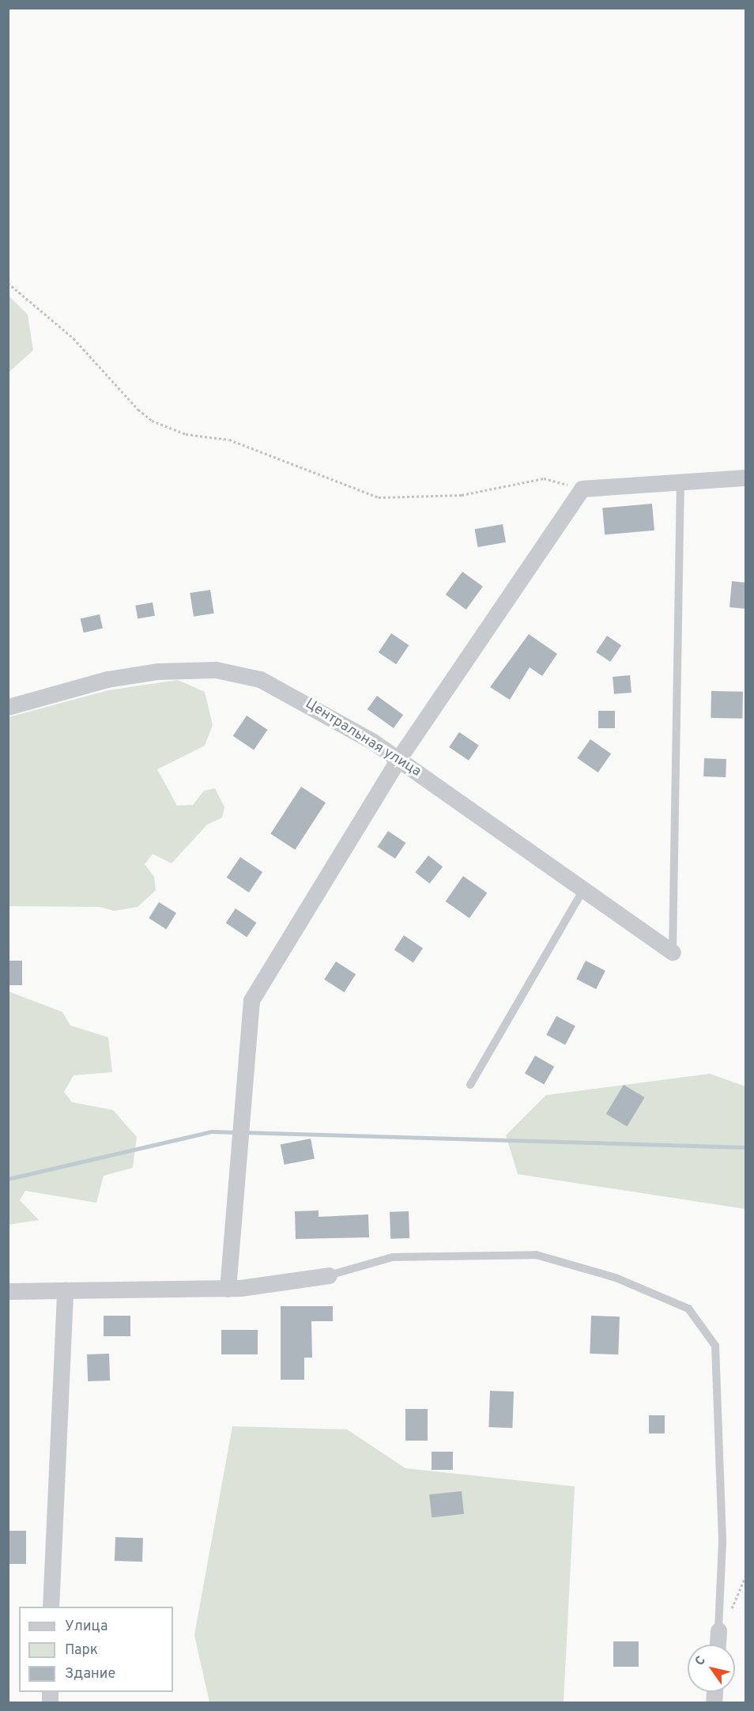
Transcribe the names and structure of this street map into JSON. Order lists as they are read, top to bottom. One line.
{"streets":{"street":["Центральная улица"]},"legend":["Улица","Парк","Здание"],"north":"top left"}
